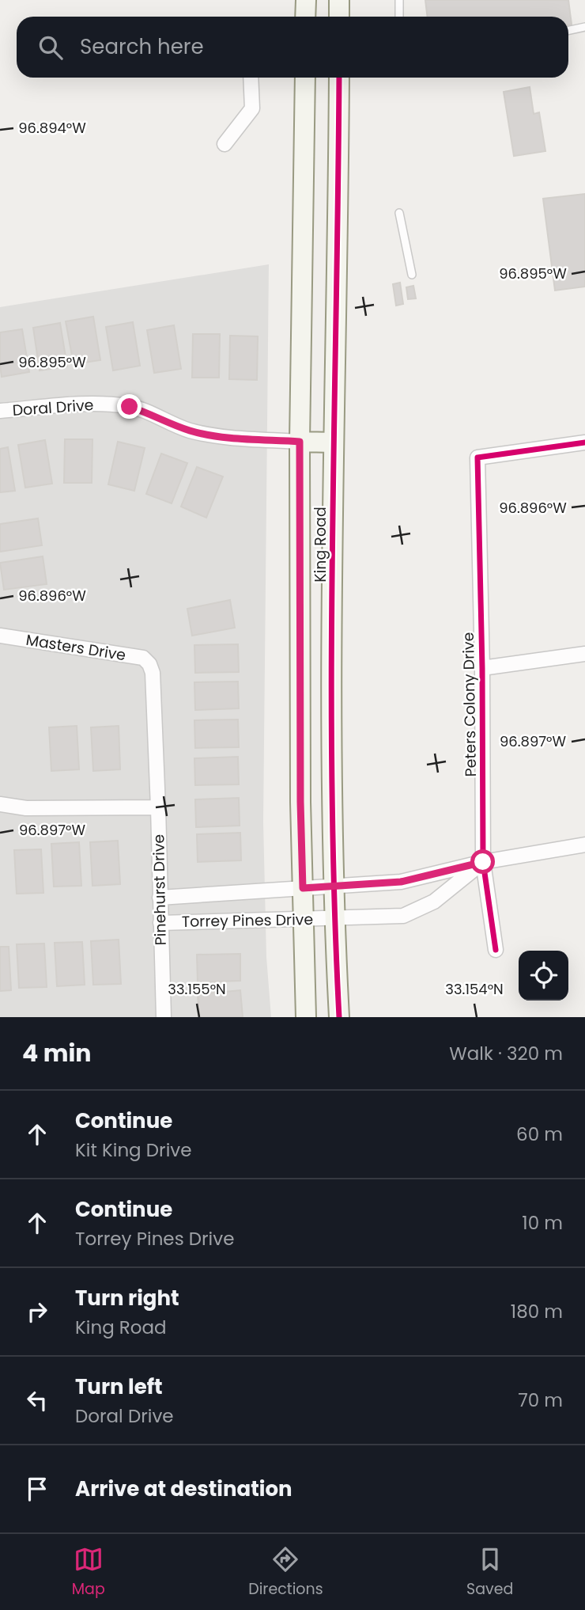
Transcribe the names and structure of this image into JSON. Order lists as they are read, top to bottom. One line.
{"streets":{"street":["Doral Drive","King Road","Masters Drive","Peters Colony Drive","Pinehurst Drive","Torrey Pines Drive"]},"crossings":[["Doral Drive","King Road"],["King Road","Torrey Pines Drive"],["Masters Drive","Pinehurst Drive"],["Peters Colony Drive","Torrey Pines Drive"],["Pinehurst Drive","Torrey Pines Drive"]],"page":{"search":"Search here","heading":["4 min","Walk · 320 m"],"list":[["Continue","Kit King Drive","60 m"],["Continue","Torrey Pines Drive","10 m"],["Turn right","King Road","180 m"],["Turn left","Doral Drive","70 m"],"Arrive at destination"],"nav":["Map","Directions","Saved"]},"coordinates":["96.894°W","96.895°W","96.896°W","96.897°W","33.155°N","33.154°N"]}
